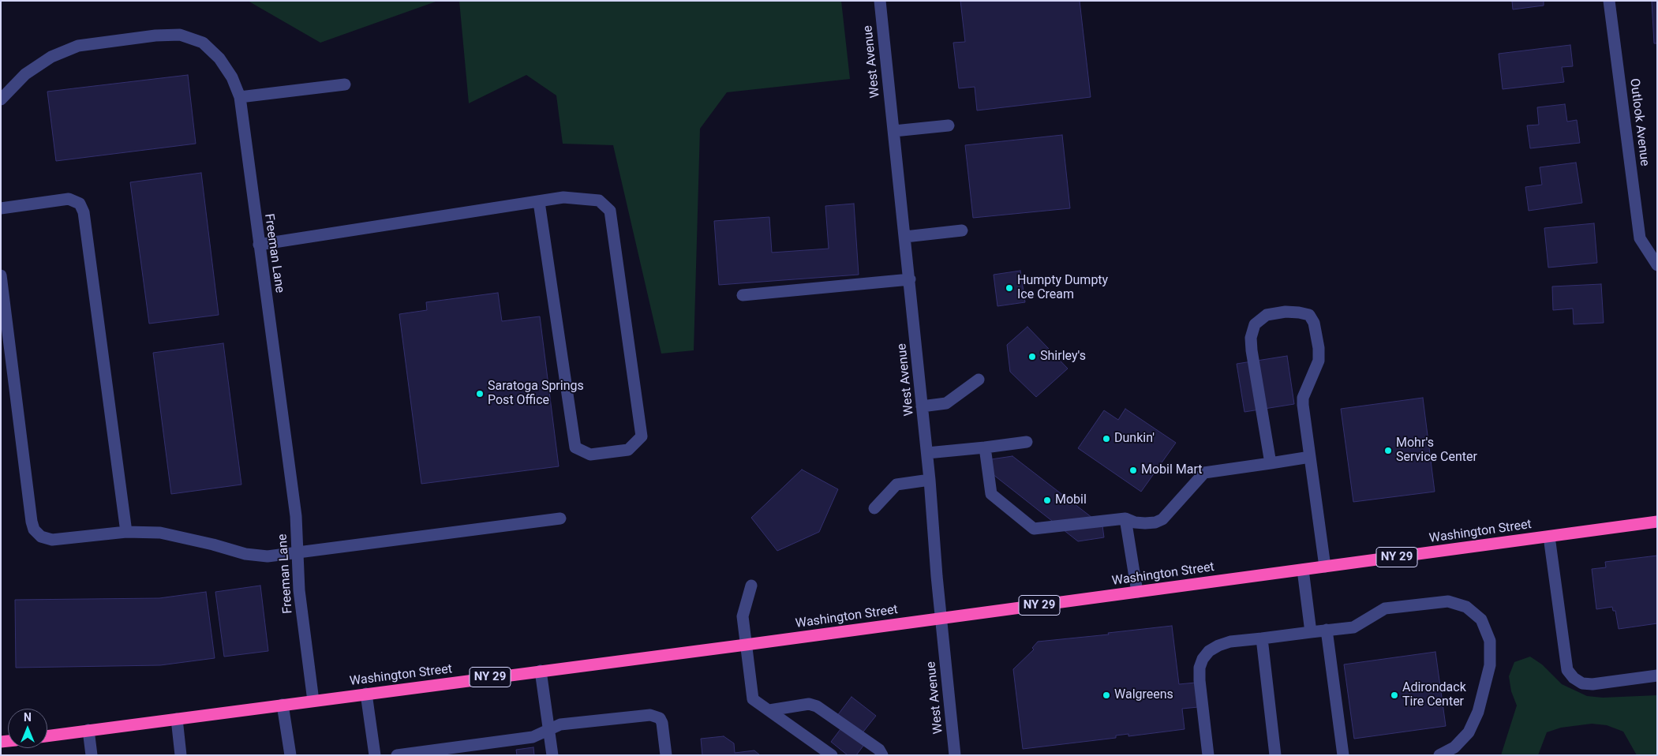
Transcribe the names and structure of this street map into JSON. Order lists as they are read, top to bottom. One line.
{"streets":{"highway":["Washington Street","NY 29"],"street":["West Avenue","Outlook Avenue","Freeman Lane"]},"crossings":[["West Avenue","Washington Street"],["Freeman Lane","Washington Street"]],"places":["Humpty Dumpty Ice Cream","Shirley's","Saratoga Springs Post Office","Dunkin'","Mohr's Service Center","Mobil Mart","Mobil","Walgreens","Adirondack Tire Center"],"north":"top"}
